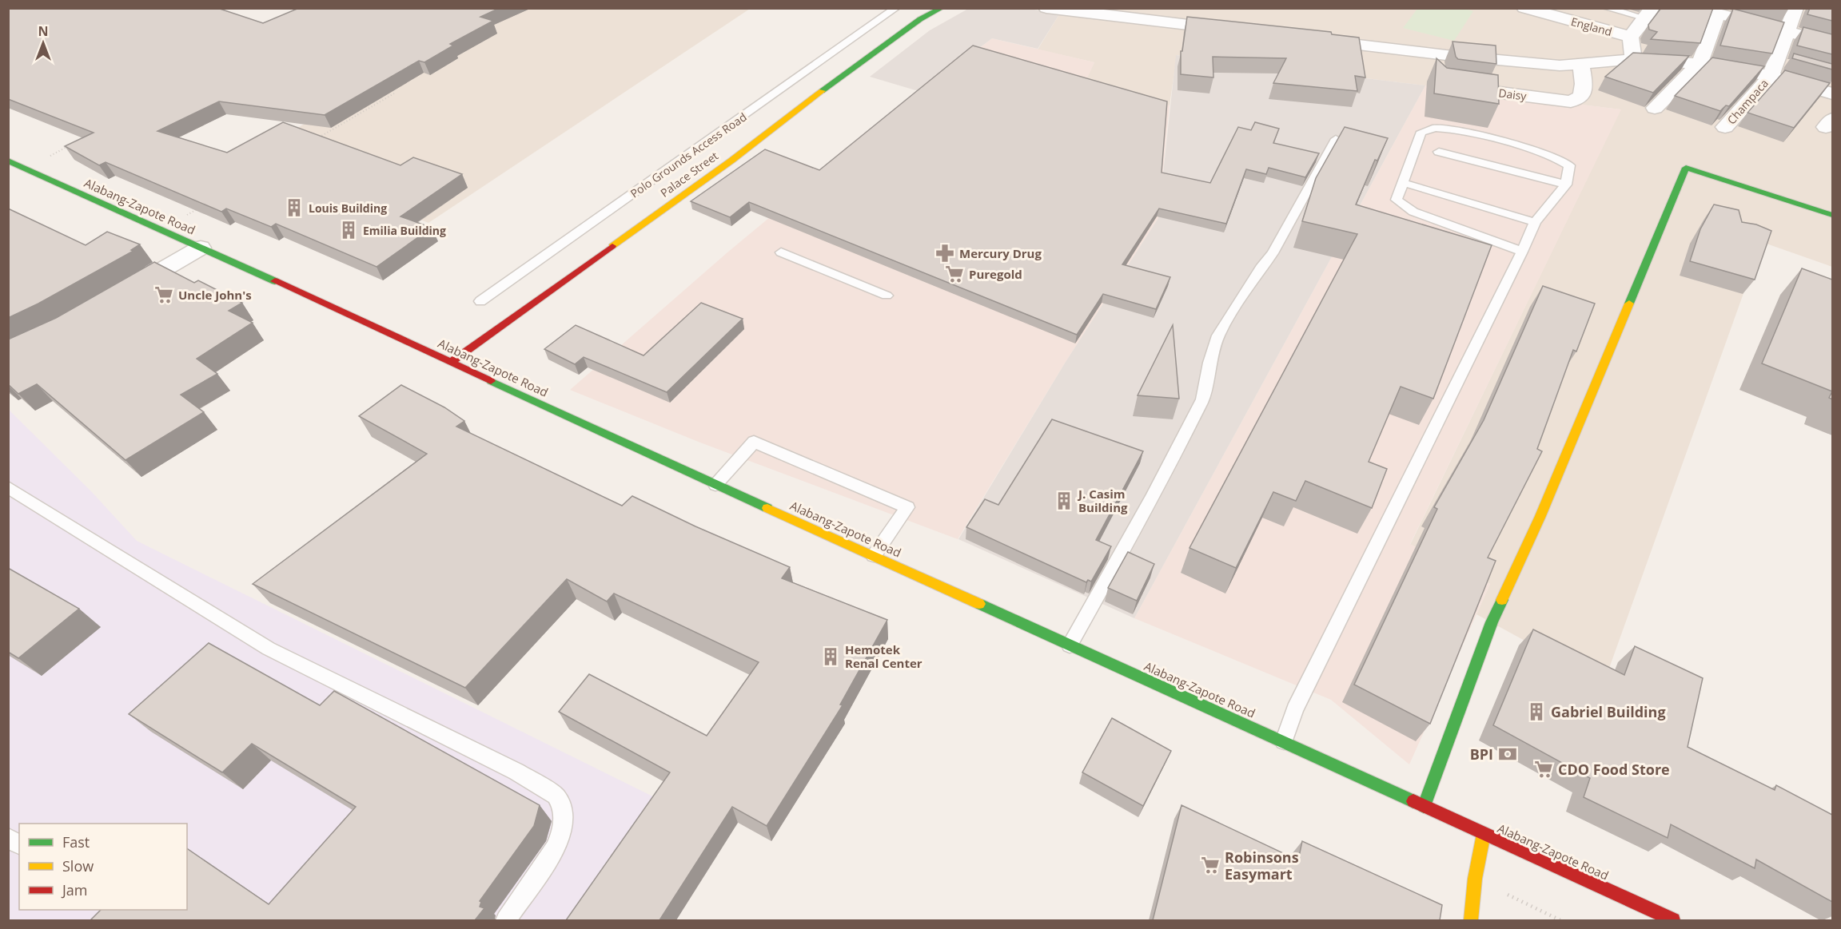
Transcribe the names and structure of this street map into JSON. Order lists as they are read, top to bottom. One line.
{"streets":{"main road":["Palace Street","Alabang-Zapote Road"],"street":["England","Daisy","Champaca"],"lane":["Polo Grounds Access Road"]},"crossings":[["Palace Street","Alabang-Zapote Road"]],"places":{"building":["Louis Building","Emilia Building","J. Casim Building","Hemotek Renal Center","Gabriel Building"],"pharmacy":["Mercury Drug"],"supermarket":["Puregold","Uncle John's","CDO Food Store","Robinsons Easymart"],"bank":["BPI"]},"legend":["Fast","Slow","Jam"],"north":"top"}
